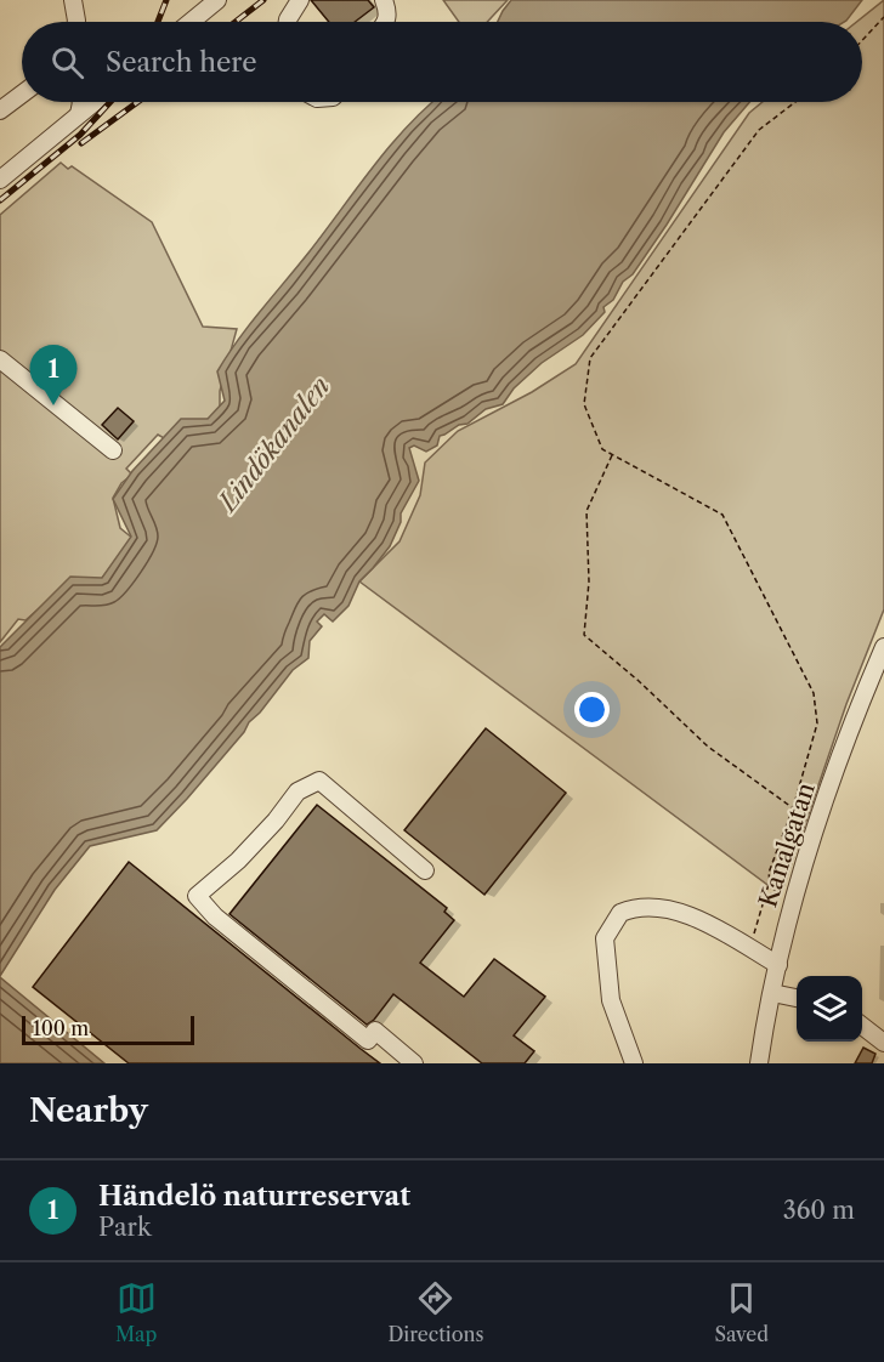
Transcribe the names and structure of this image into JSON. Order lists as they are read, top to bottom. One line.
{"streets":{"street":["Kanalgatan"]},"water":["Lindökanalen"],"scale_bar":"100 m","page":{"search":"Search here","pins":"1","scale":"100 m","heading":"Nearby","list":[{"mark":"1","name":"Händelö naturreservat","note":"Park","value":"360 m"}],"nav":["Map","Directions","Saved"]}}
